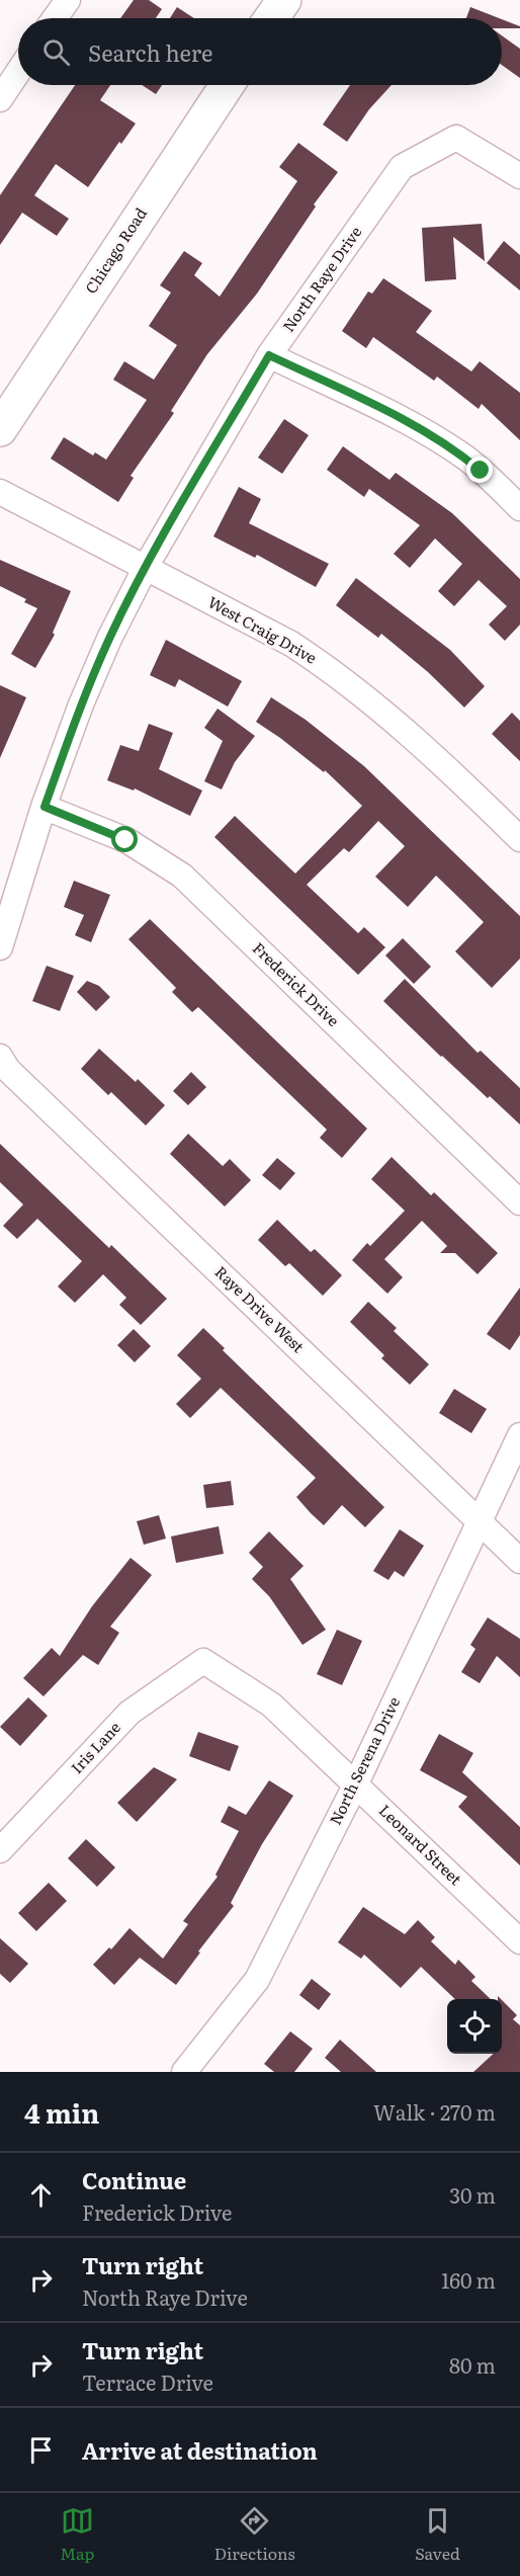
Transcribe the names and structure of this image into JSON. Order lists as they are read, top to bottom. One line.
{"streets":{"street":["Chicago Road","North Raye Drive","West Craig Drive","Frederick Drive","Raye Drive West","Iris Lane","North Serena Drive","Leonard Street"]},"crossings":[["North Raye Drive","West Craig Drive"],["North Raye Drive","Frederick Drive"],["Raye Drive West","North Serena Drive"],["Iris Lane","Leonard Street"],["North Serena Drive","Leonard Street"]],"page":{"search":"Search here","heading":["4 min","Walk · 270 m"],"list":[["Continue","Frederick Drive","30 m"],["Turn right","North Raye Drive","160 m"],["Turn right","Terrace Drive","80 m"],"Arrive at destination"],"nav":["Map","Directions","Saved"]}}
